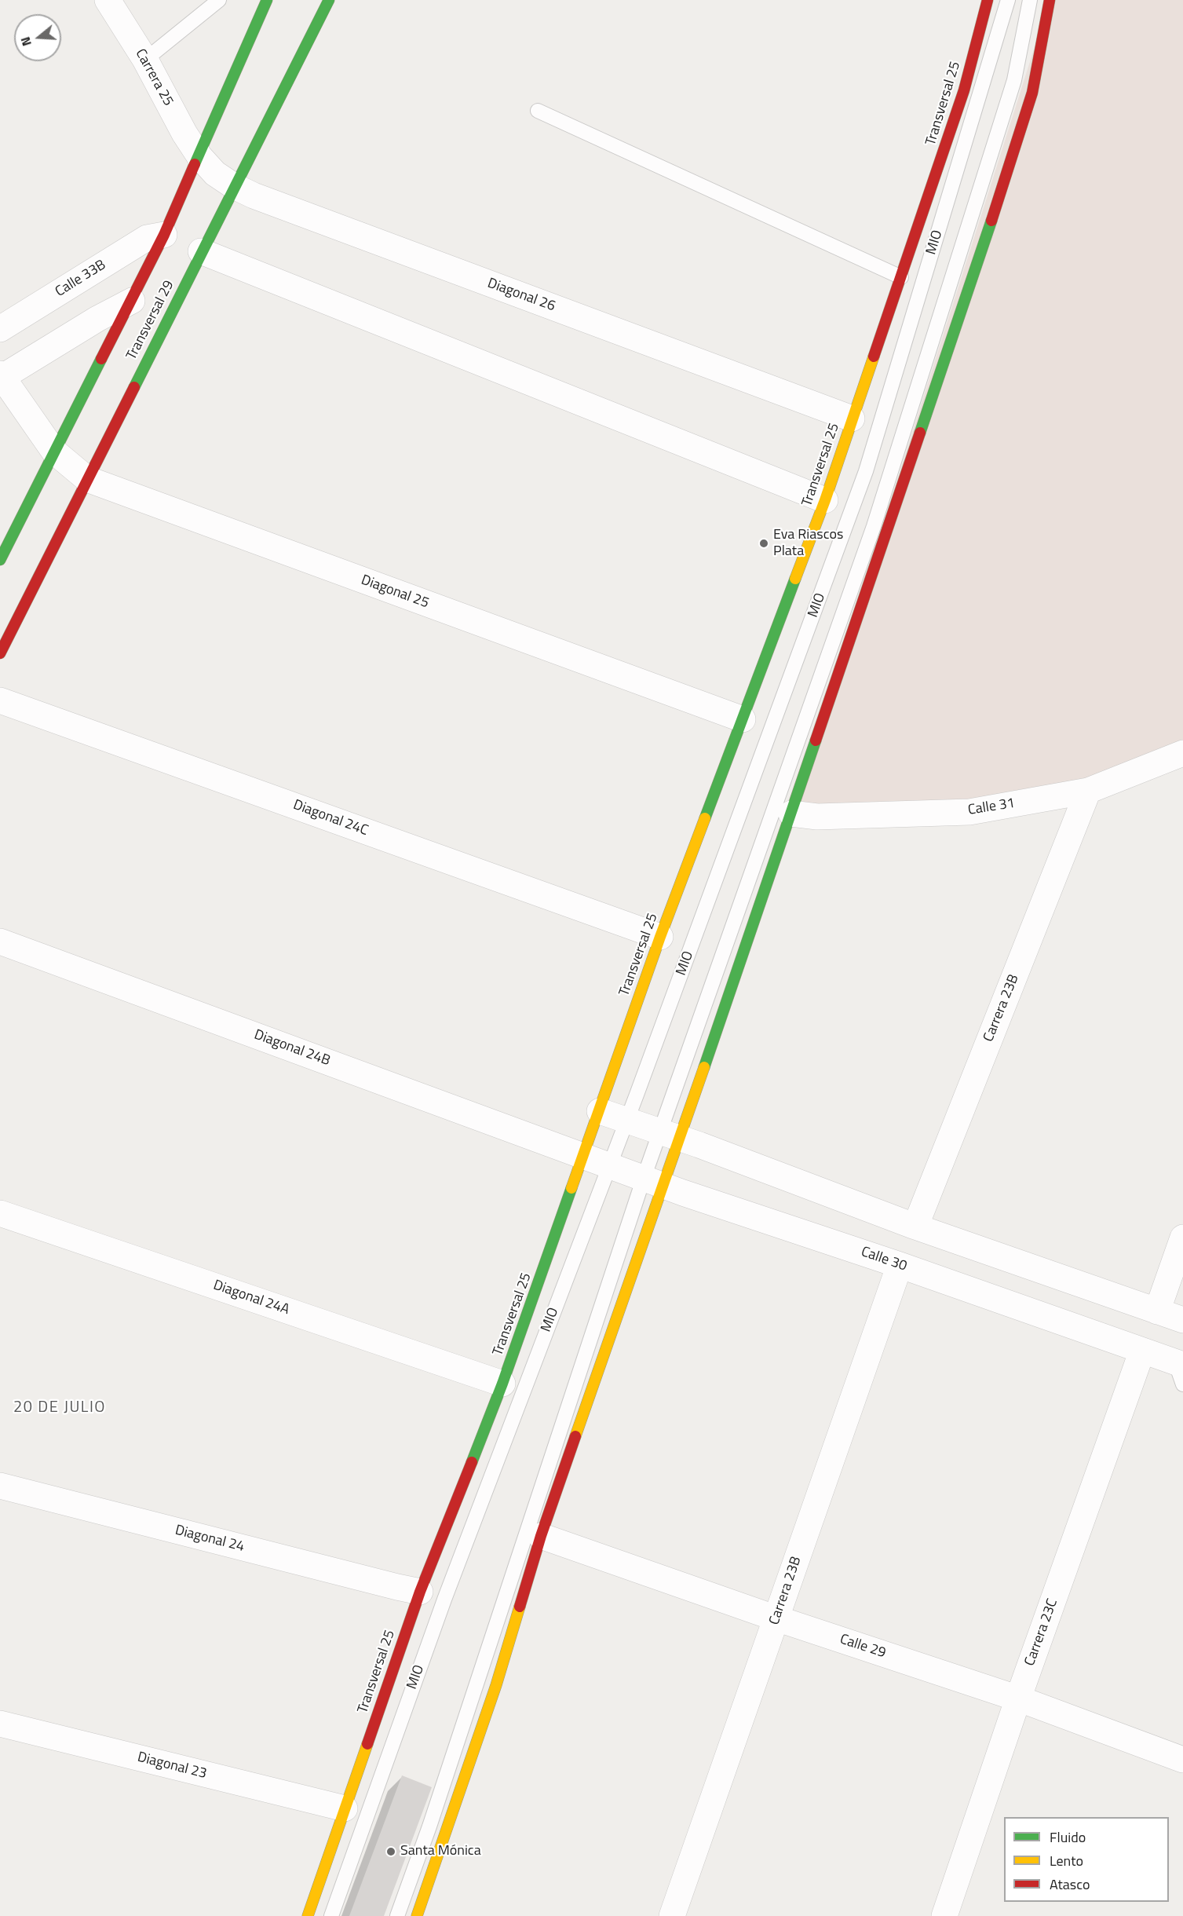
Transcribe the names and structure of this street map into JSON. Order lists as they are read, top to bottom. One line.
{"streets":{"main road":["Transversal 25","Transversal 29"],"street":["Carrera 25","Calle 33B","Diagonal 26","Diagonal 25","Calle 31","Diagonal 24C","Carrera 23B","Diagonal 24B","Calle 30","Diagonal 24A","Diagonal 24","Carrera 23C","Calle 29","Diagonal 23"],"lane":["MIO"]},"crossings":[["Carrera 25","Diagonal 26"],["Carrera 25","Transversal 29"],["Transversal 25","Diagonal 26"],["Transversal 25","Diagonal 25"],["Transversal 25","Diagonal 24C"],["Transversal 25","Diagonal 24B"],["Transversal 25","Calle 30"],["Transversal 25","Diagonal 24A"],["Transversal 25","Diagonal 24"],["Transversal 25","Diagonal 23"],["MIO","Calle 30"],["Calle 33B","Transversal 29"],["Diagonal 26","Transversal 29"],["Transversal 29","Diagonal 25"],["Calle 31","Carrera 23B"],["Carrera 23B","Calle 30"],["Carrera 23B","Calle 29"],["Diagonal 24B","Calle 30"],["Calle 30","Carrera 23C"],["Carrera 23C","Calle 29"]],"districts":["20 DE JULIO"],"places":["Eva Riascos Plata","Santa Mónica"],"legend":["Fluido","Lento","Atasco"],"north":"left"}
